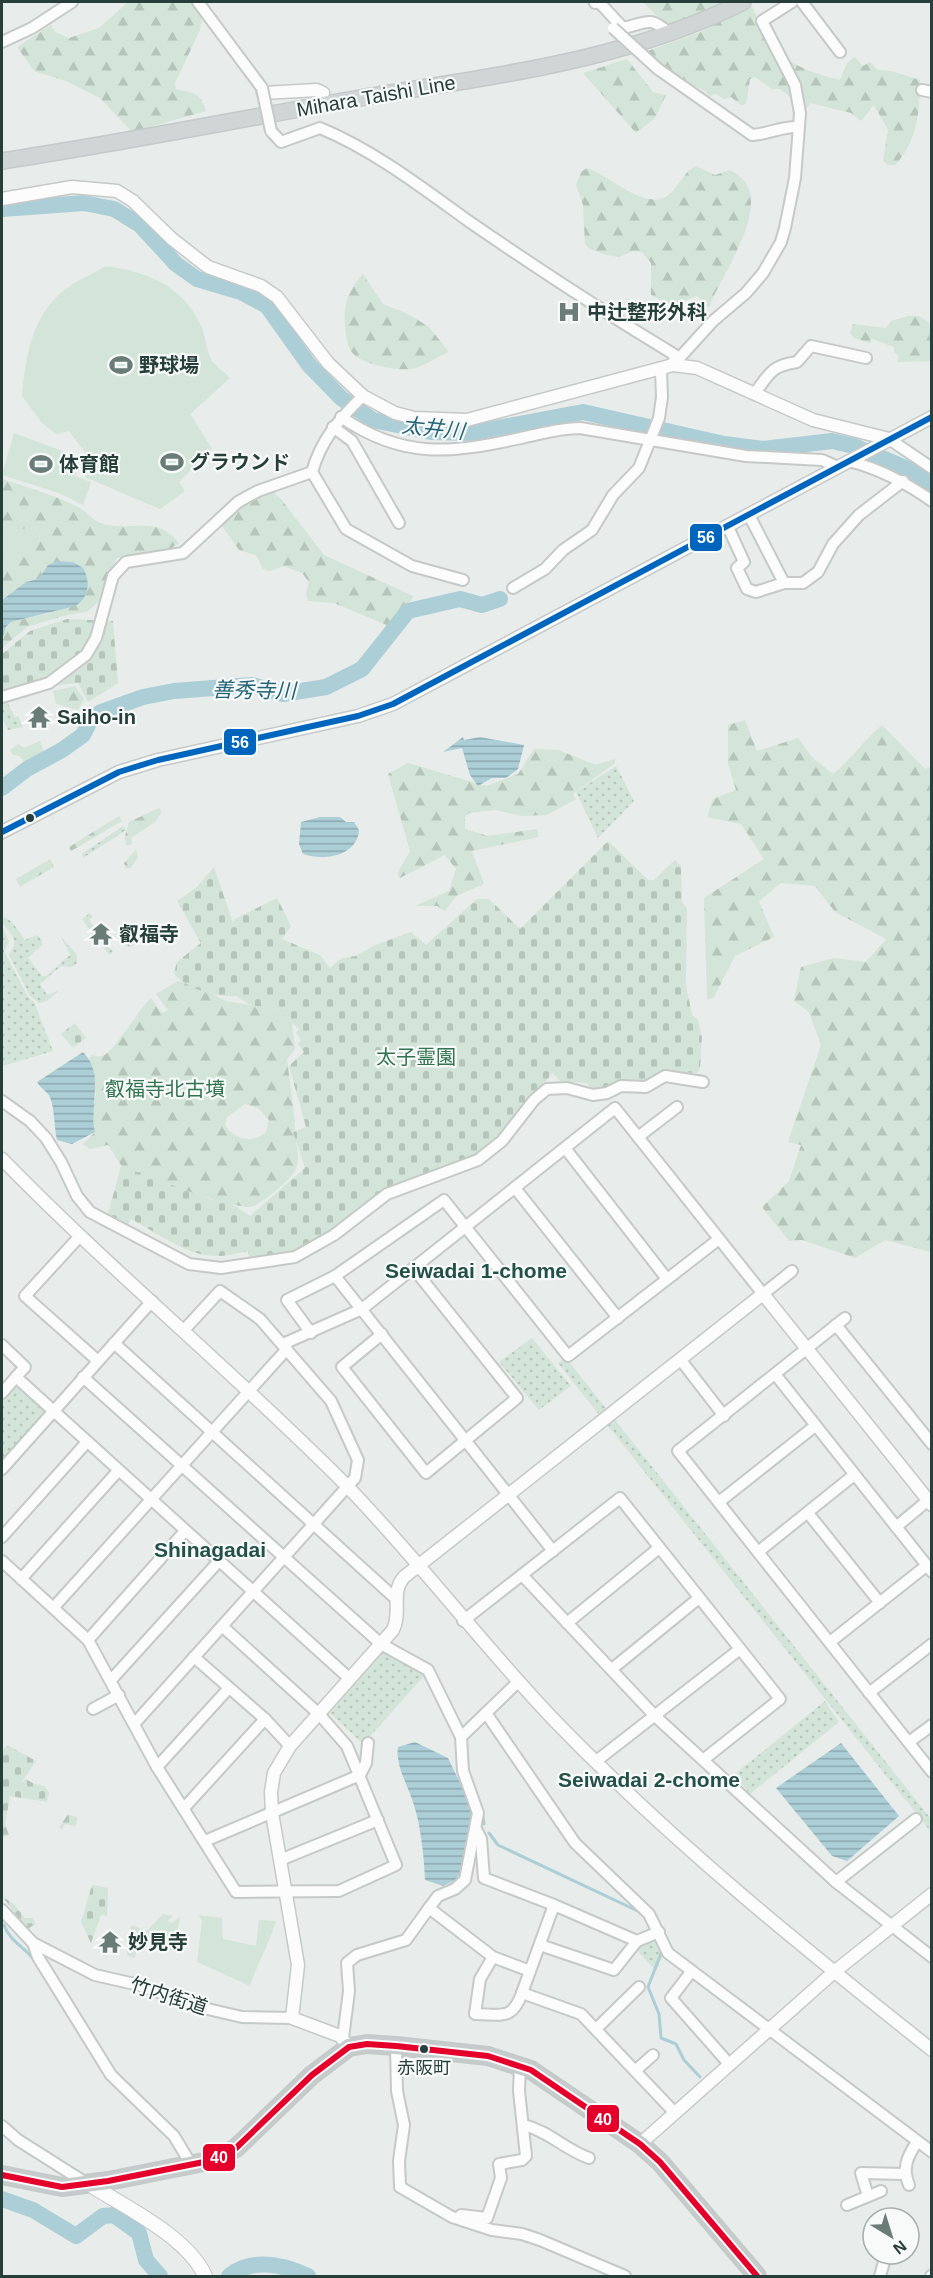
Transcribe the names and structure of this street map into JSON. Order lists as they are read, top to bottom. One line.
{"streets":{"main road":["Mihara Taishi Line"],"street":["竹内街道"]},"districts":["Seiwadai 1-chome","Shinagadai","Seiwadai 2-chome"],"water":["太井川","善秀寺川"],"parks":["太子霊園","叡福寺北古墳"],"places":{"hospital":["中辻整形外科"],"sports":["野球場","グラウンド","体育館"],"temple":["Saiho-in","叡福寺","妙見寺"],"other":["赤阪町"]},"lines":["transit line 56","transit line 40"],"north":"bottom right"}
